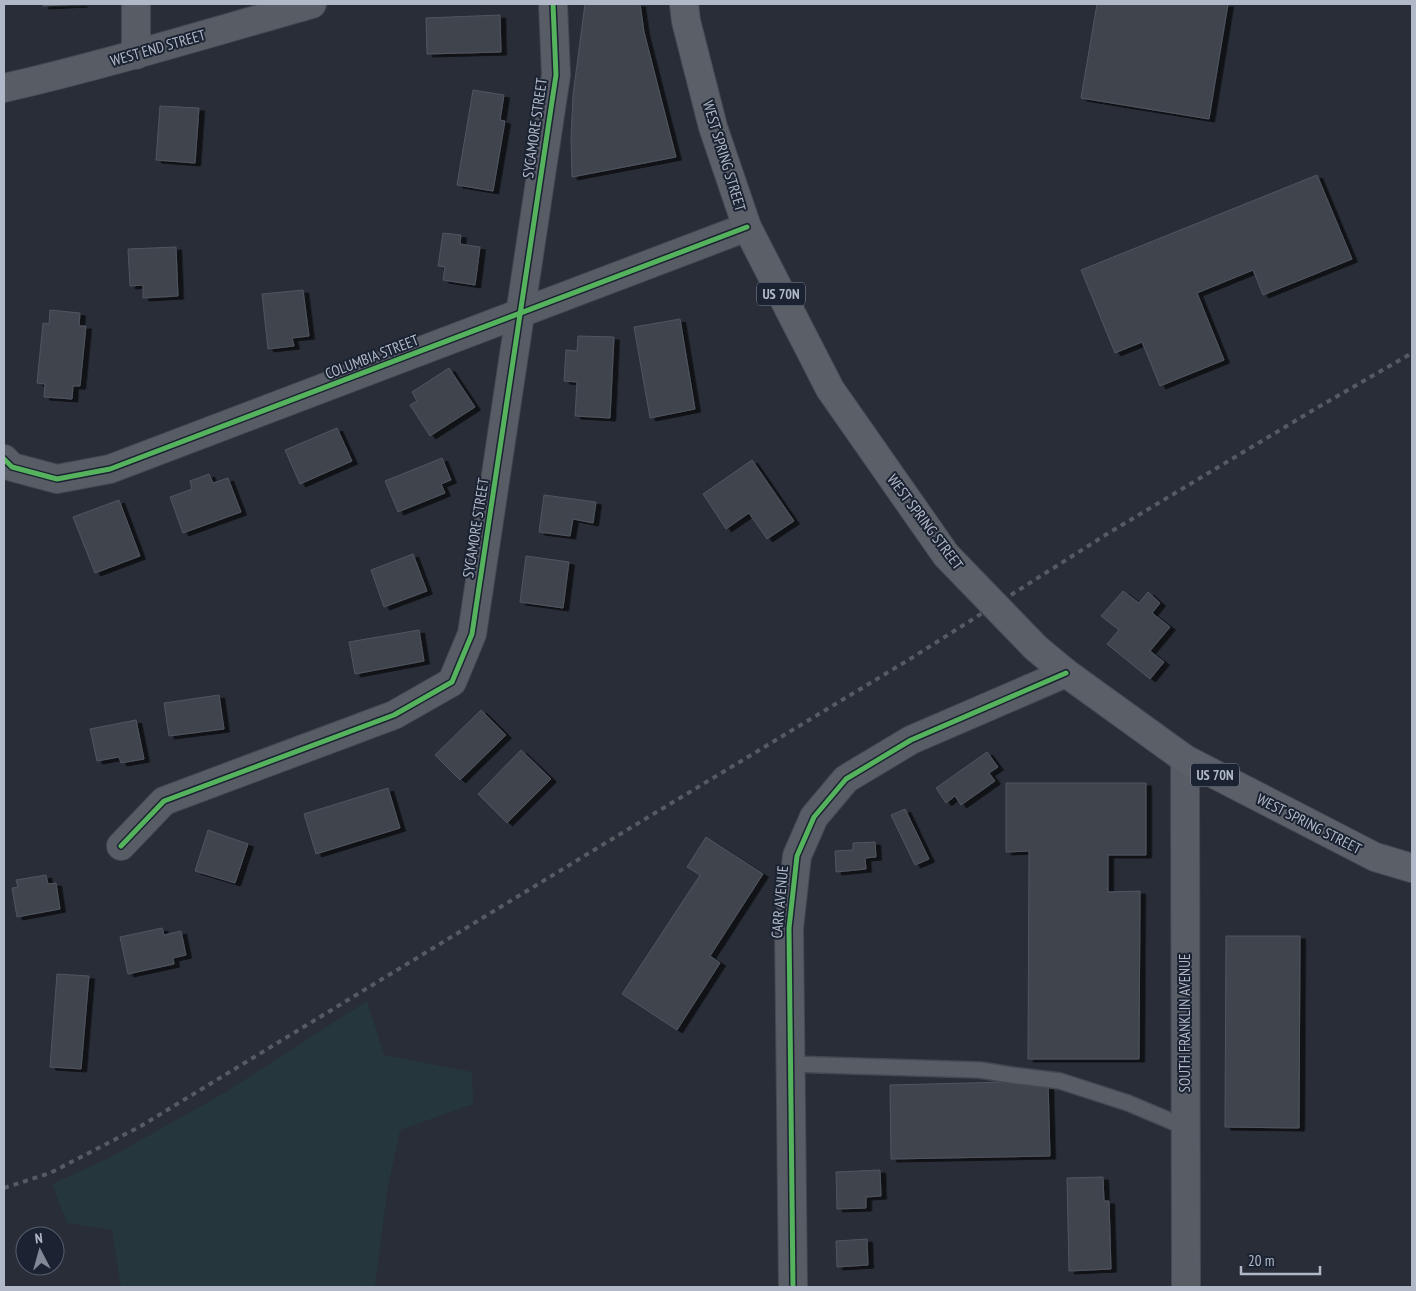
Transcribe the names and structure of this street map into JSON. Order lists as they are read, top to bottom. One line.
{"streets":{"main road":["WEST SPRING STREET","US 70N"],"street":["WEST END STREET","SYCAMORE STREET","COLUMBIA STREET","CARR AVENUE","SOUTH FRANKLIN AVENUE"]},"crossings":[["SYCAMORE STREET","COLUMBIA STREET"],["WEST SPRING STREET","COLUMBIA STREET"],["WEST SPRING STREET","CARR AVENUE"],["WEST SPRING STREET","SOUTH FRANKLIN AVENUE"]],"scale_bar":"20 m","north":"top"}
